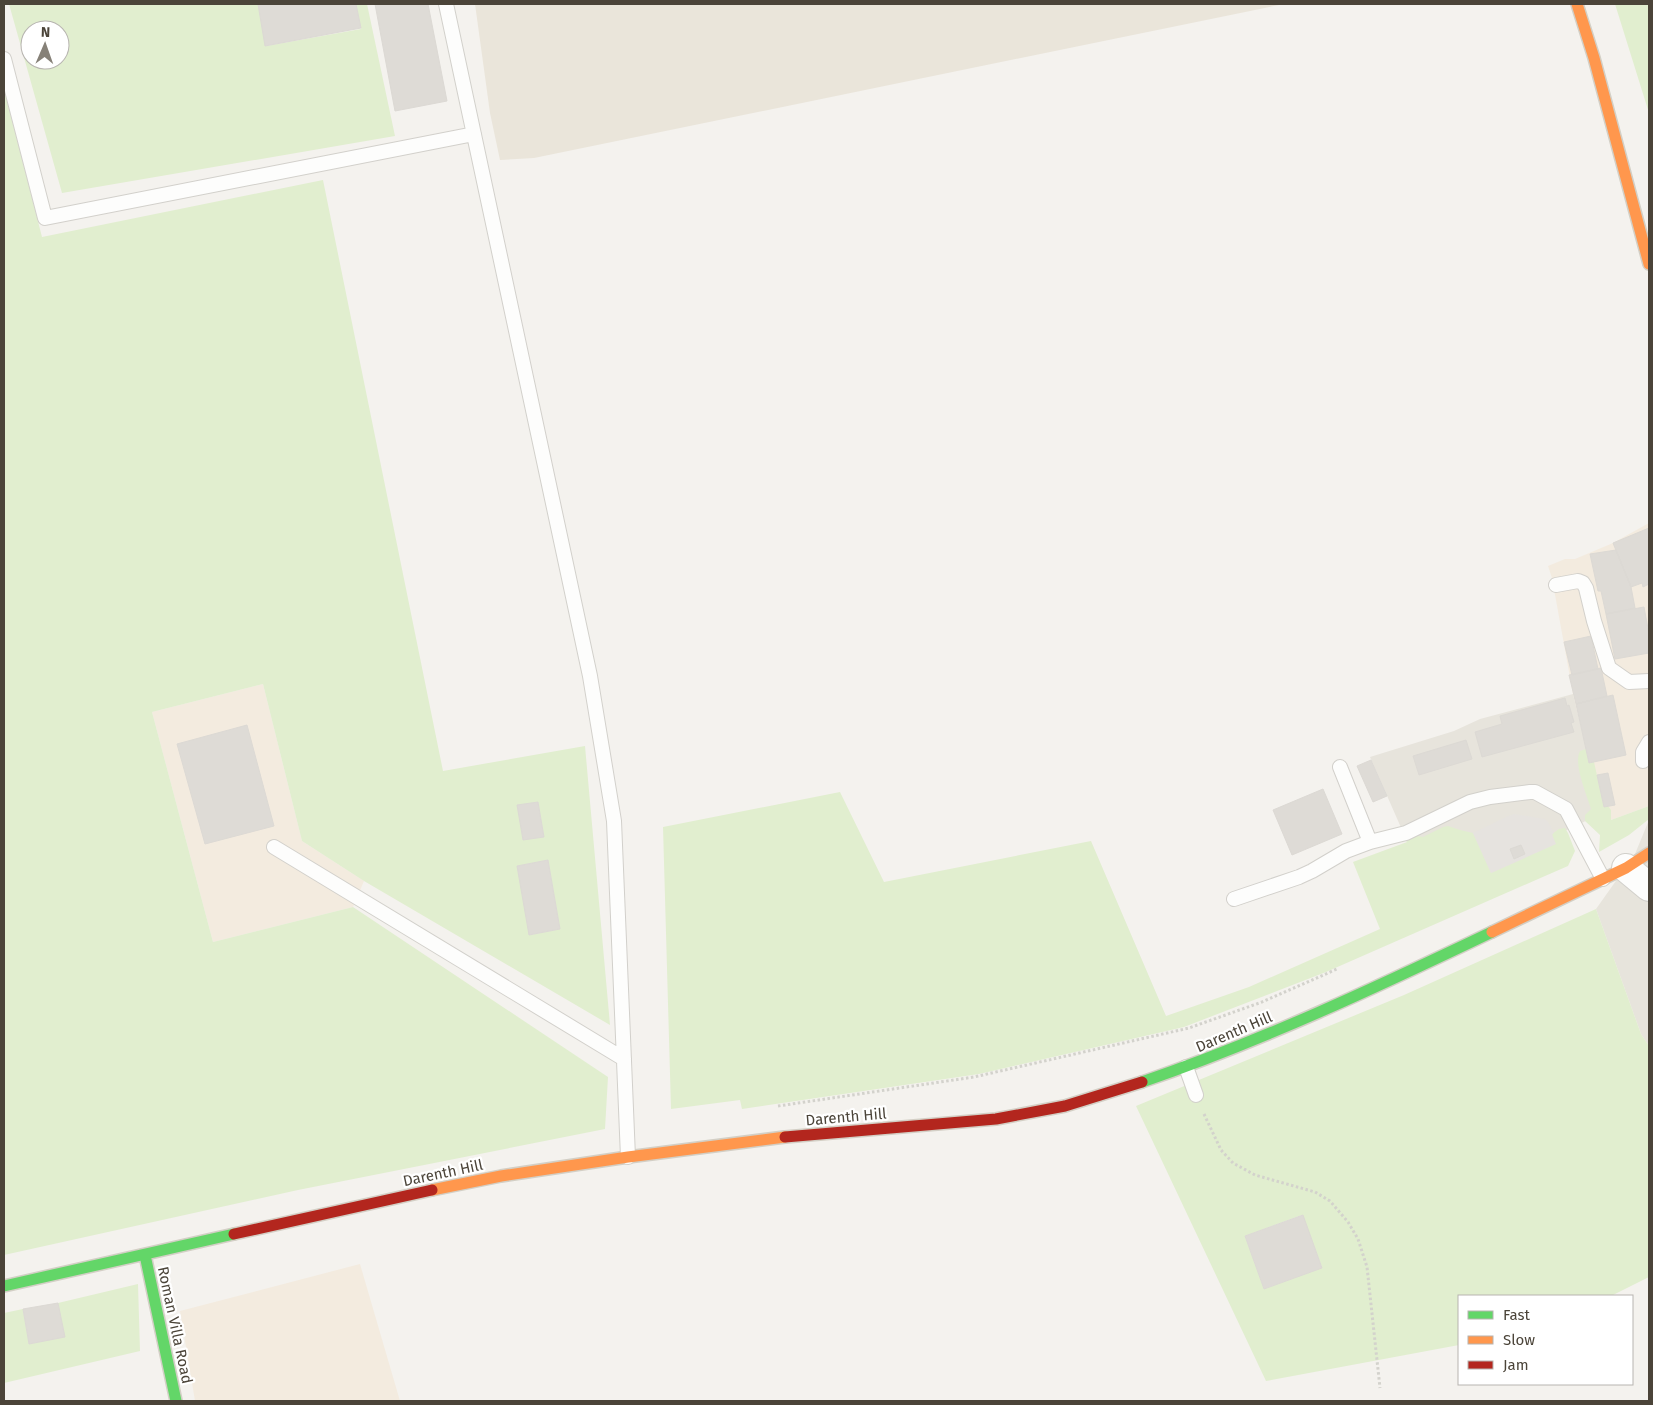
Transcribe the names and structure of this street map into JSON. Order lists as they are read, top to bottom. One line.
{"streets":{"street":["Darenth Hill","Roman Villa Road"]},"crossings":[["Darenth Hill","Roman Villa Road"]],"legend":["Fast","Slow","Jam"],"north":"top"}
